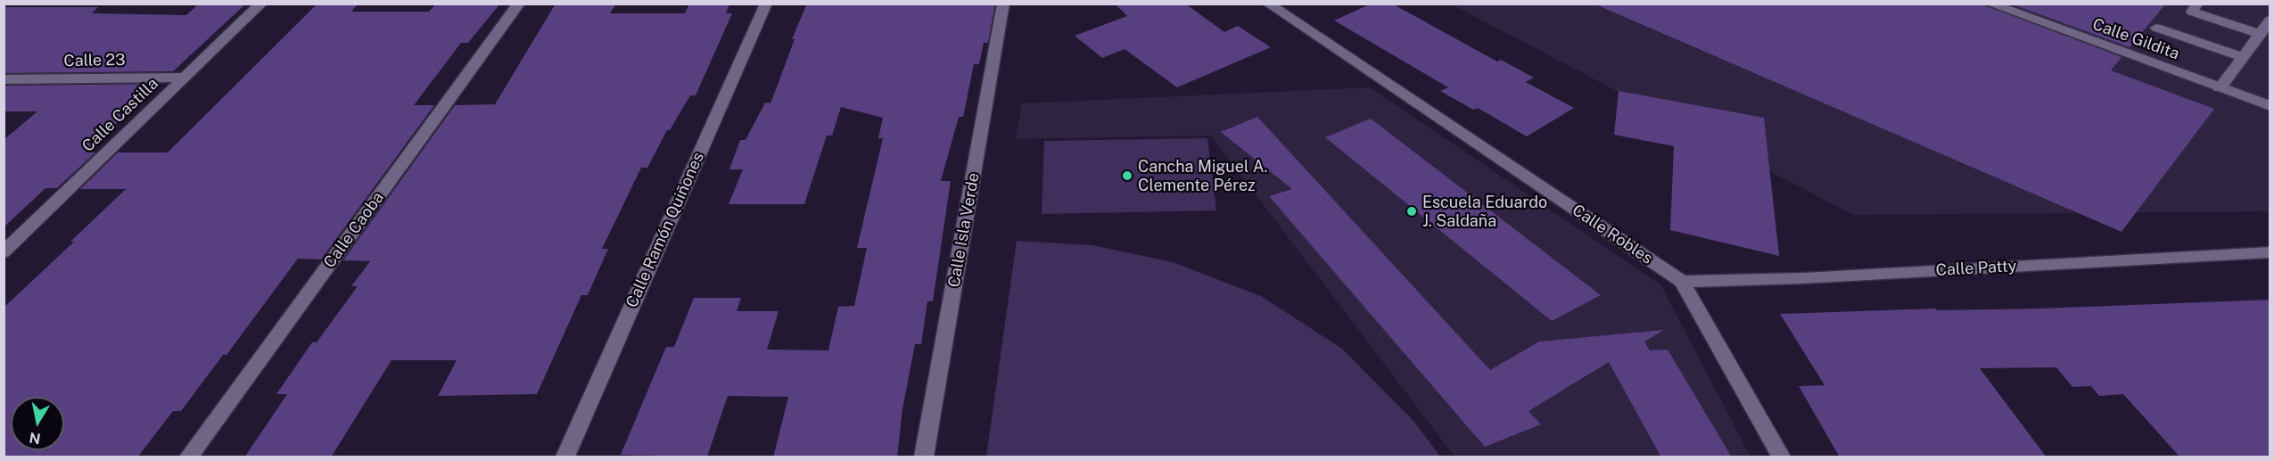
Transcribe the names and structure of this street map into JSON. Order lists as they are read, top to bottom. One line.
{"streets":{"street":["Calle Gildita","Calle 23","Calle Castilla","Calle Caoba","Calle Ramón Quiñones","Calle Isla Verde","Calle Robles","Calle Patty"]},"crossings":[["Calle 23","Calle Castilla"],["Calle Robles","Calle Patty"]],"places":["Cancha Miguel A. Clemente Pérez","Escuela Eduardo J. Saldaña"],"north":"bottom"}
